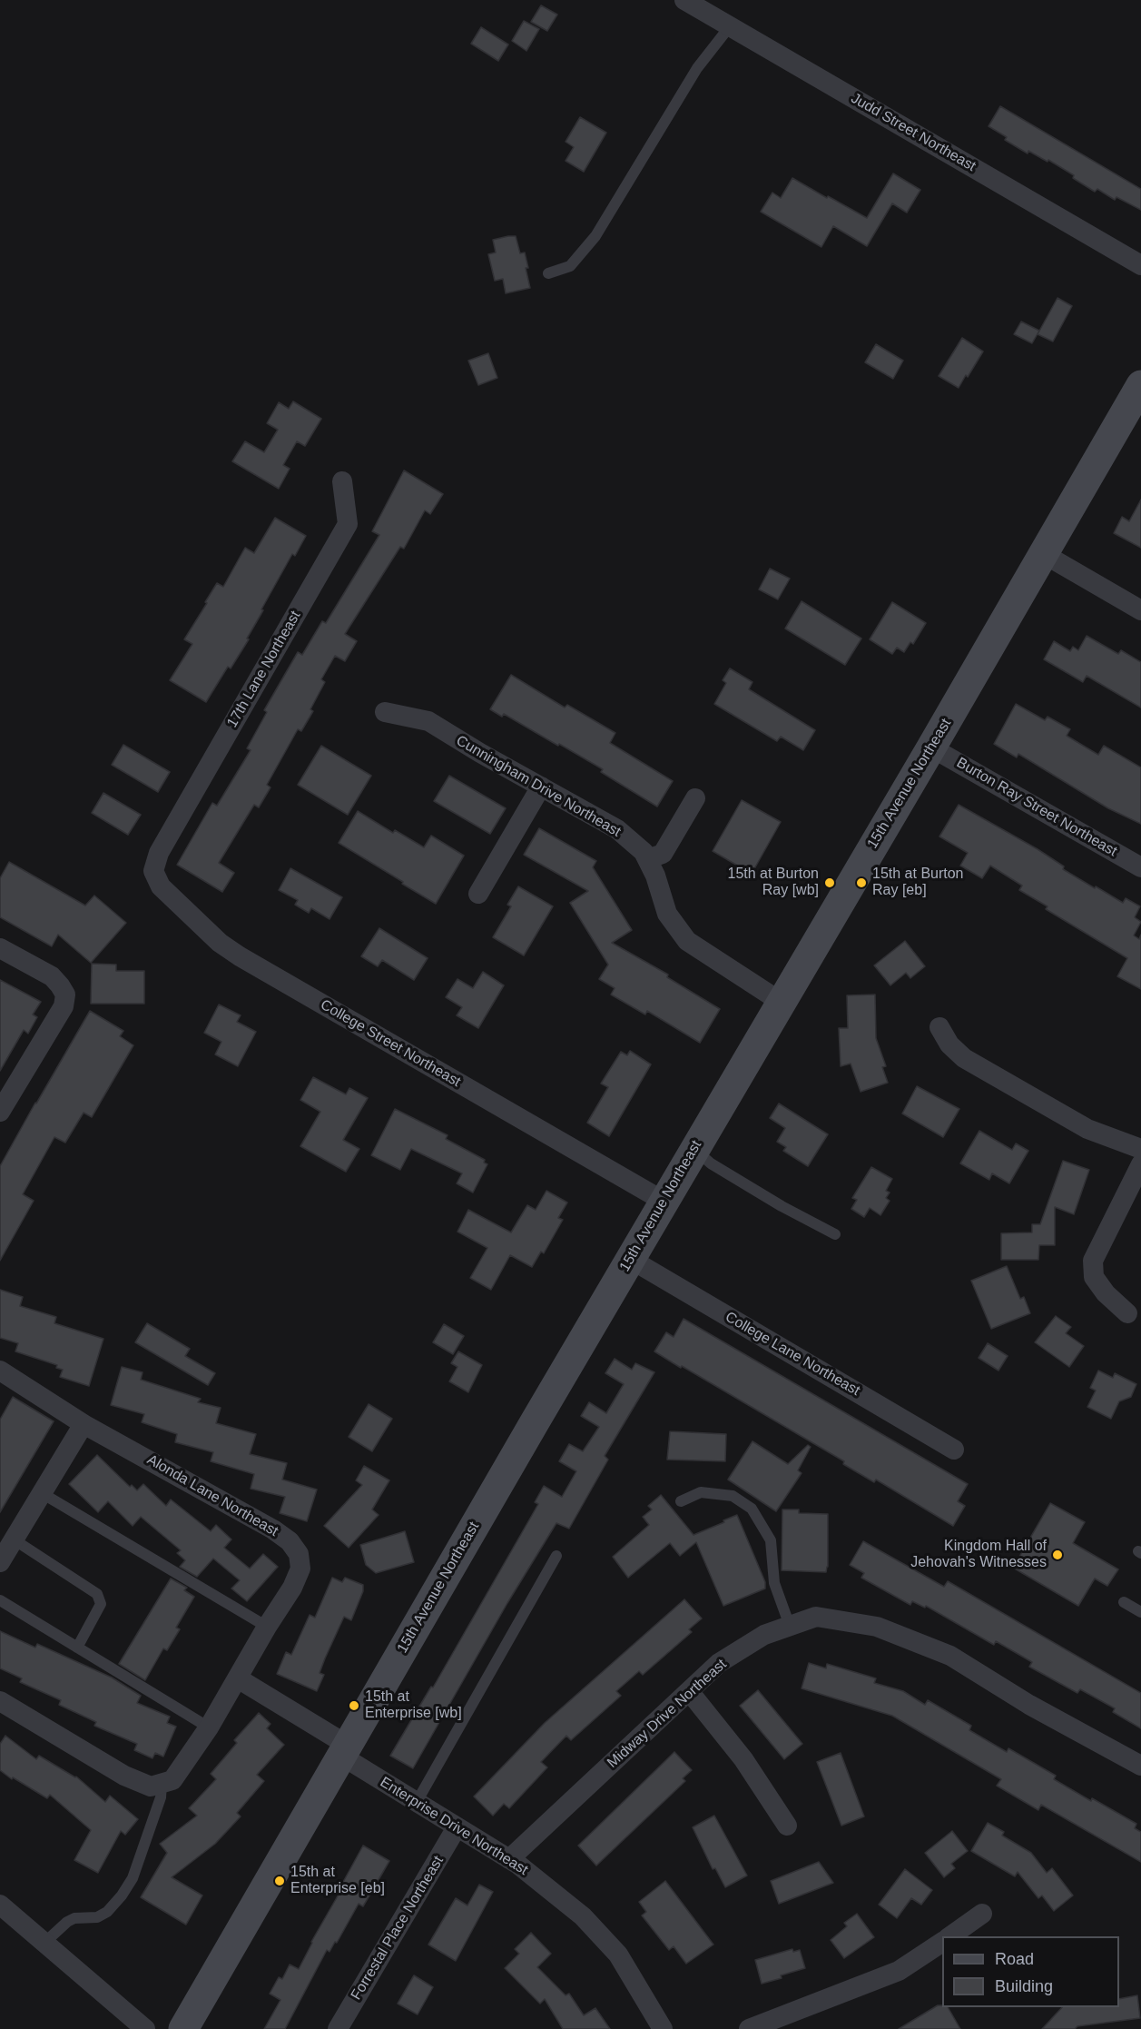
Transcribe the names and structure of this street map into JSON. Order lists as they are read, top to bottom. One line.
{"streets":{"street":["Judd Street Northeast","17th Lane Northeast","15th Avenue Northeast","Cunningham Drive Northeast","Burton Ray Street Northeast","College Street Northeast","College Lane Northeast","Alonda Lane Northeast","Midway Drive Northeast","Enterprise Drive Northeast","Forrestal Place Northeast"]},"crossings":[["17th Lane Northeast","College Street Northeast"],["15th Avenue Northeast","Cunningham Drive Northeast"],["15th Avenue Northeast","Burton Ray Street Northeast"],["15th Avenue Northeast","College Street Northeast"],["15th Avenue Northeast","College Lane Northeast"],["15th Avenue Northeast","Enterprise Drive Northeast"],["Midway Drive Northeast","Enterprise Drive Northeast"],["Enterprise Drive Northeast","Forrestal Place Northeast"]],"places":["15th at Burton Ray [wb]","15th at Burton Ray [eb]","Kingdom Hall of Jehovah's Witnesses","15th at Enterprise [wb]","15th at Enterprise [eb]"],"legend":["Road","Building"]}
